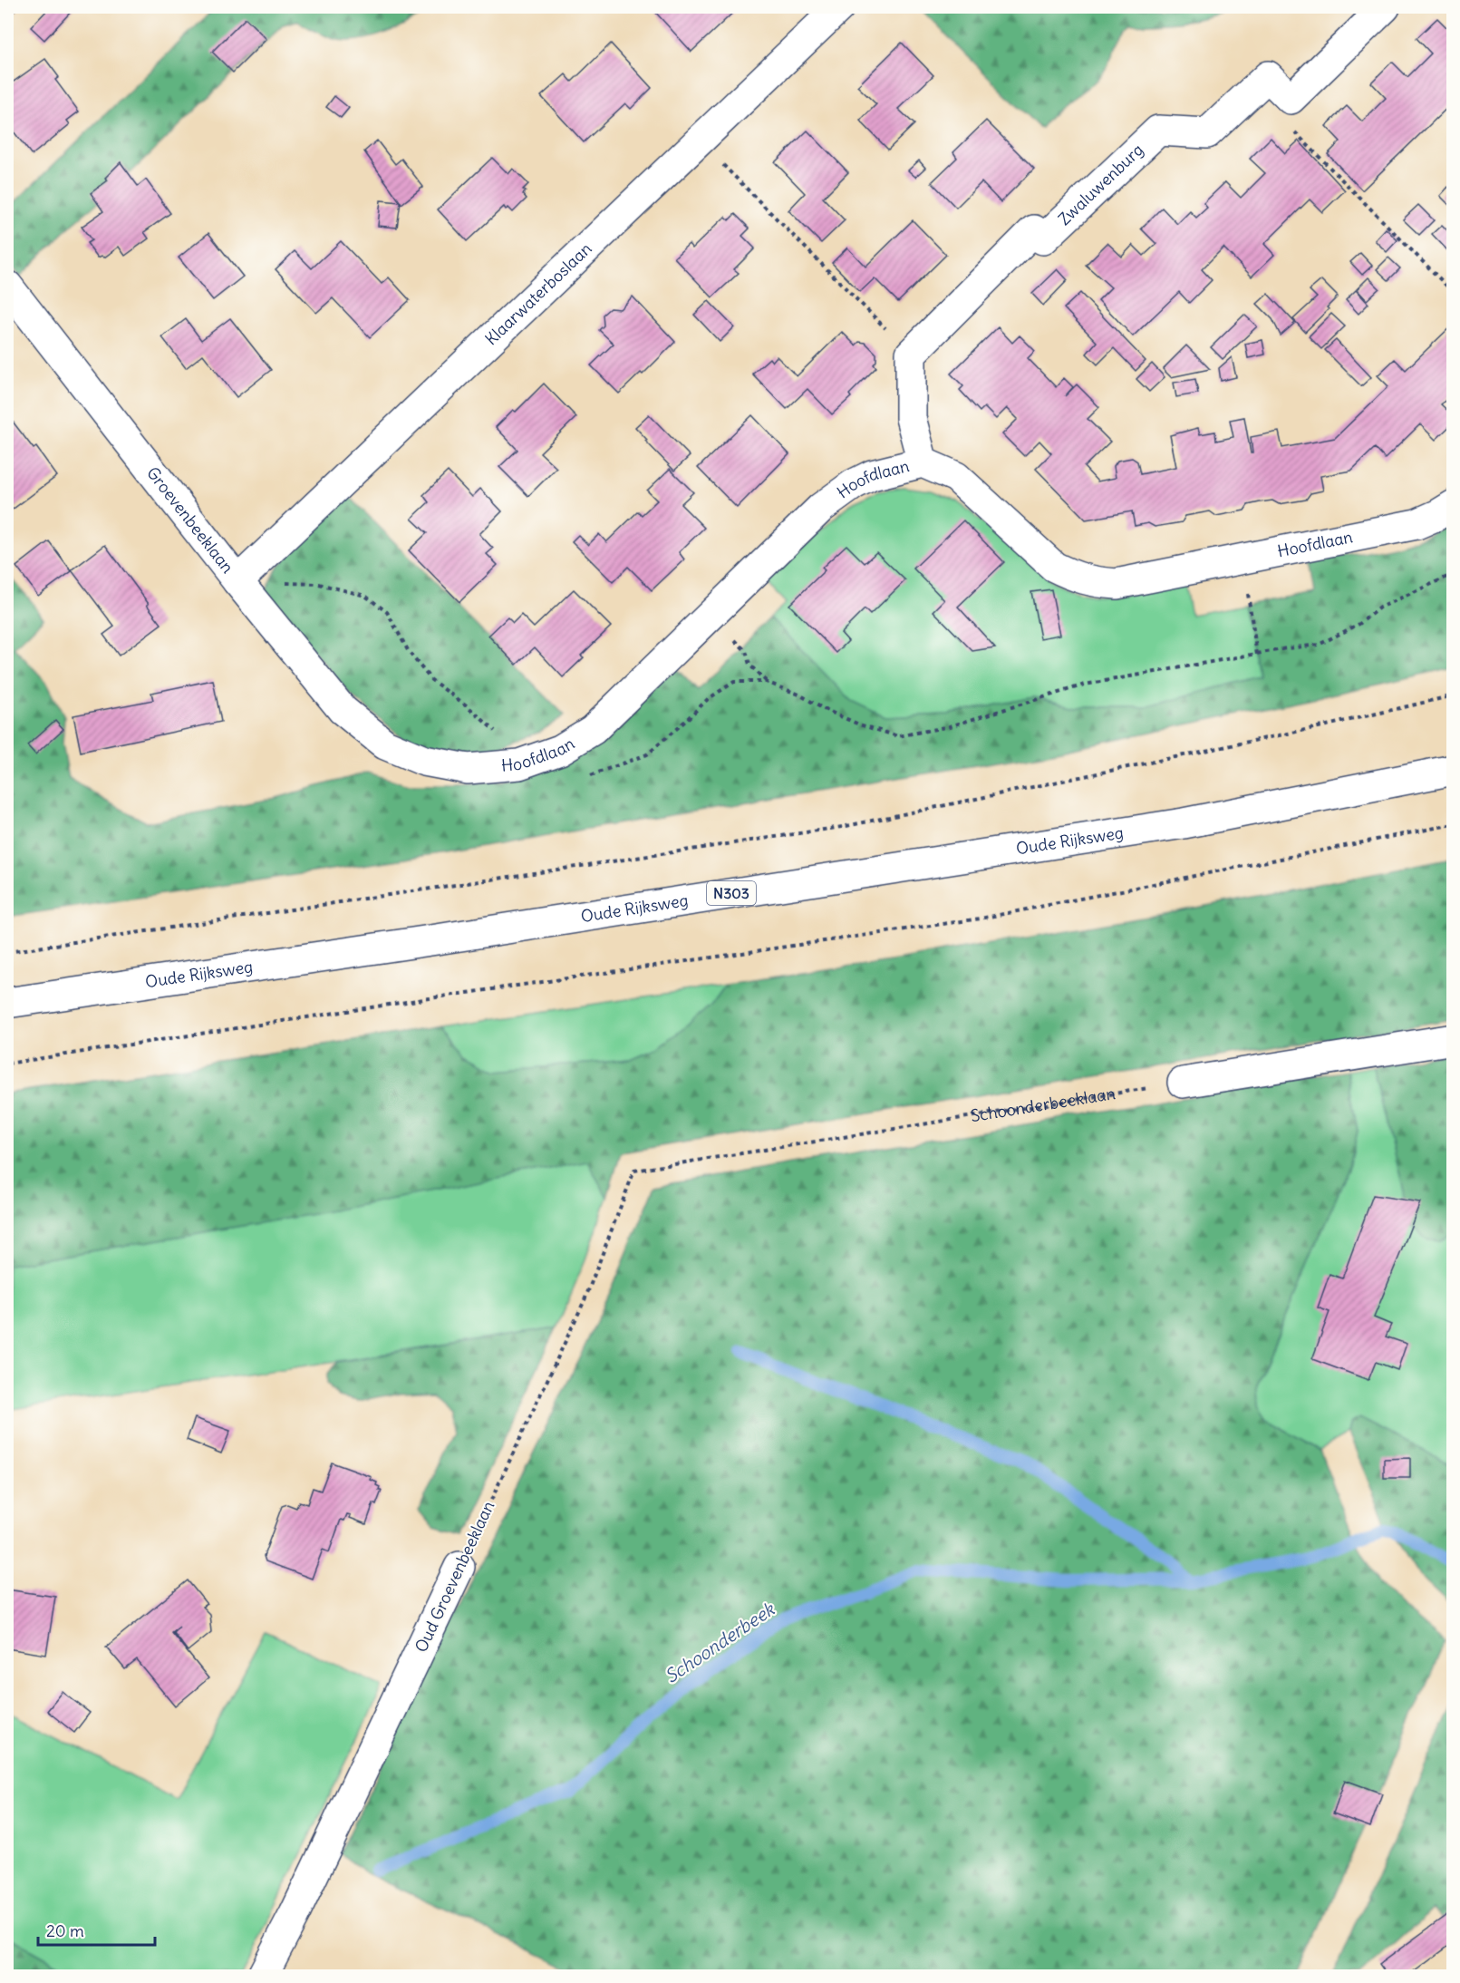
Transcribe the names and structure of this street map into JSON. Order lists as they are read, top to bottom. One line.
{"streets":{"street":["Zwaluwenburg","Klaarwaterboslaan","Hoofdlaan","Groevenbeeklaan","Oude Rijksweg","N303","Oud Groevenbeeklaan"],"path":["Schoonderbeeklaan"]},"crossings":[["Klaarwaterboslaan","Groevenbeeklaan"],["Hoofdlaan","Groevenbeeklaan"],["Schoonderbeeklaan","Oud Groevenbeeklaan"]],"water":["Schoonderbeek"],"scale_bar":"20 m"}
